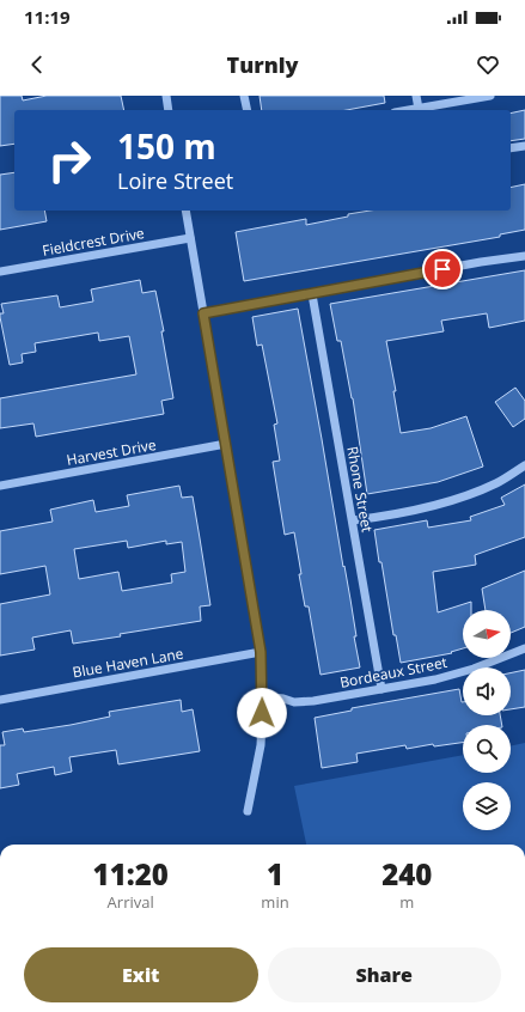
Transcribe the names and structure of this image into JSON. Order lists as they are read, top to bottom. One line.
{"streets":{"street":["Fieldcrest Drive","Harvest Drive","Rhone Street","Blue Haven Lane","Bordeaux Street"]},"crossings":[["Rhone Street","Bordeaux Street"]],"north":"right","page":{"status":"11:19","header":"Turnly","turn":["150 m","Loire Street"],"eta":["11:20","Arrival","1","min","240","m"],"buttons":["Exit","Share"]}}
